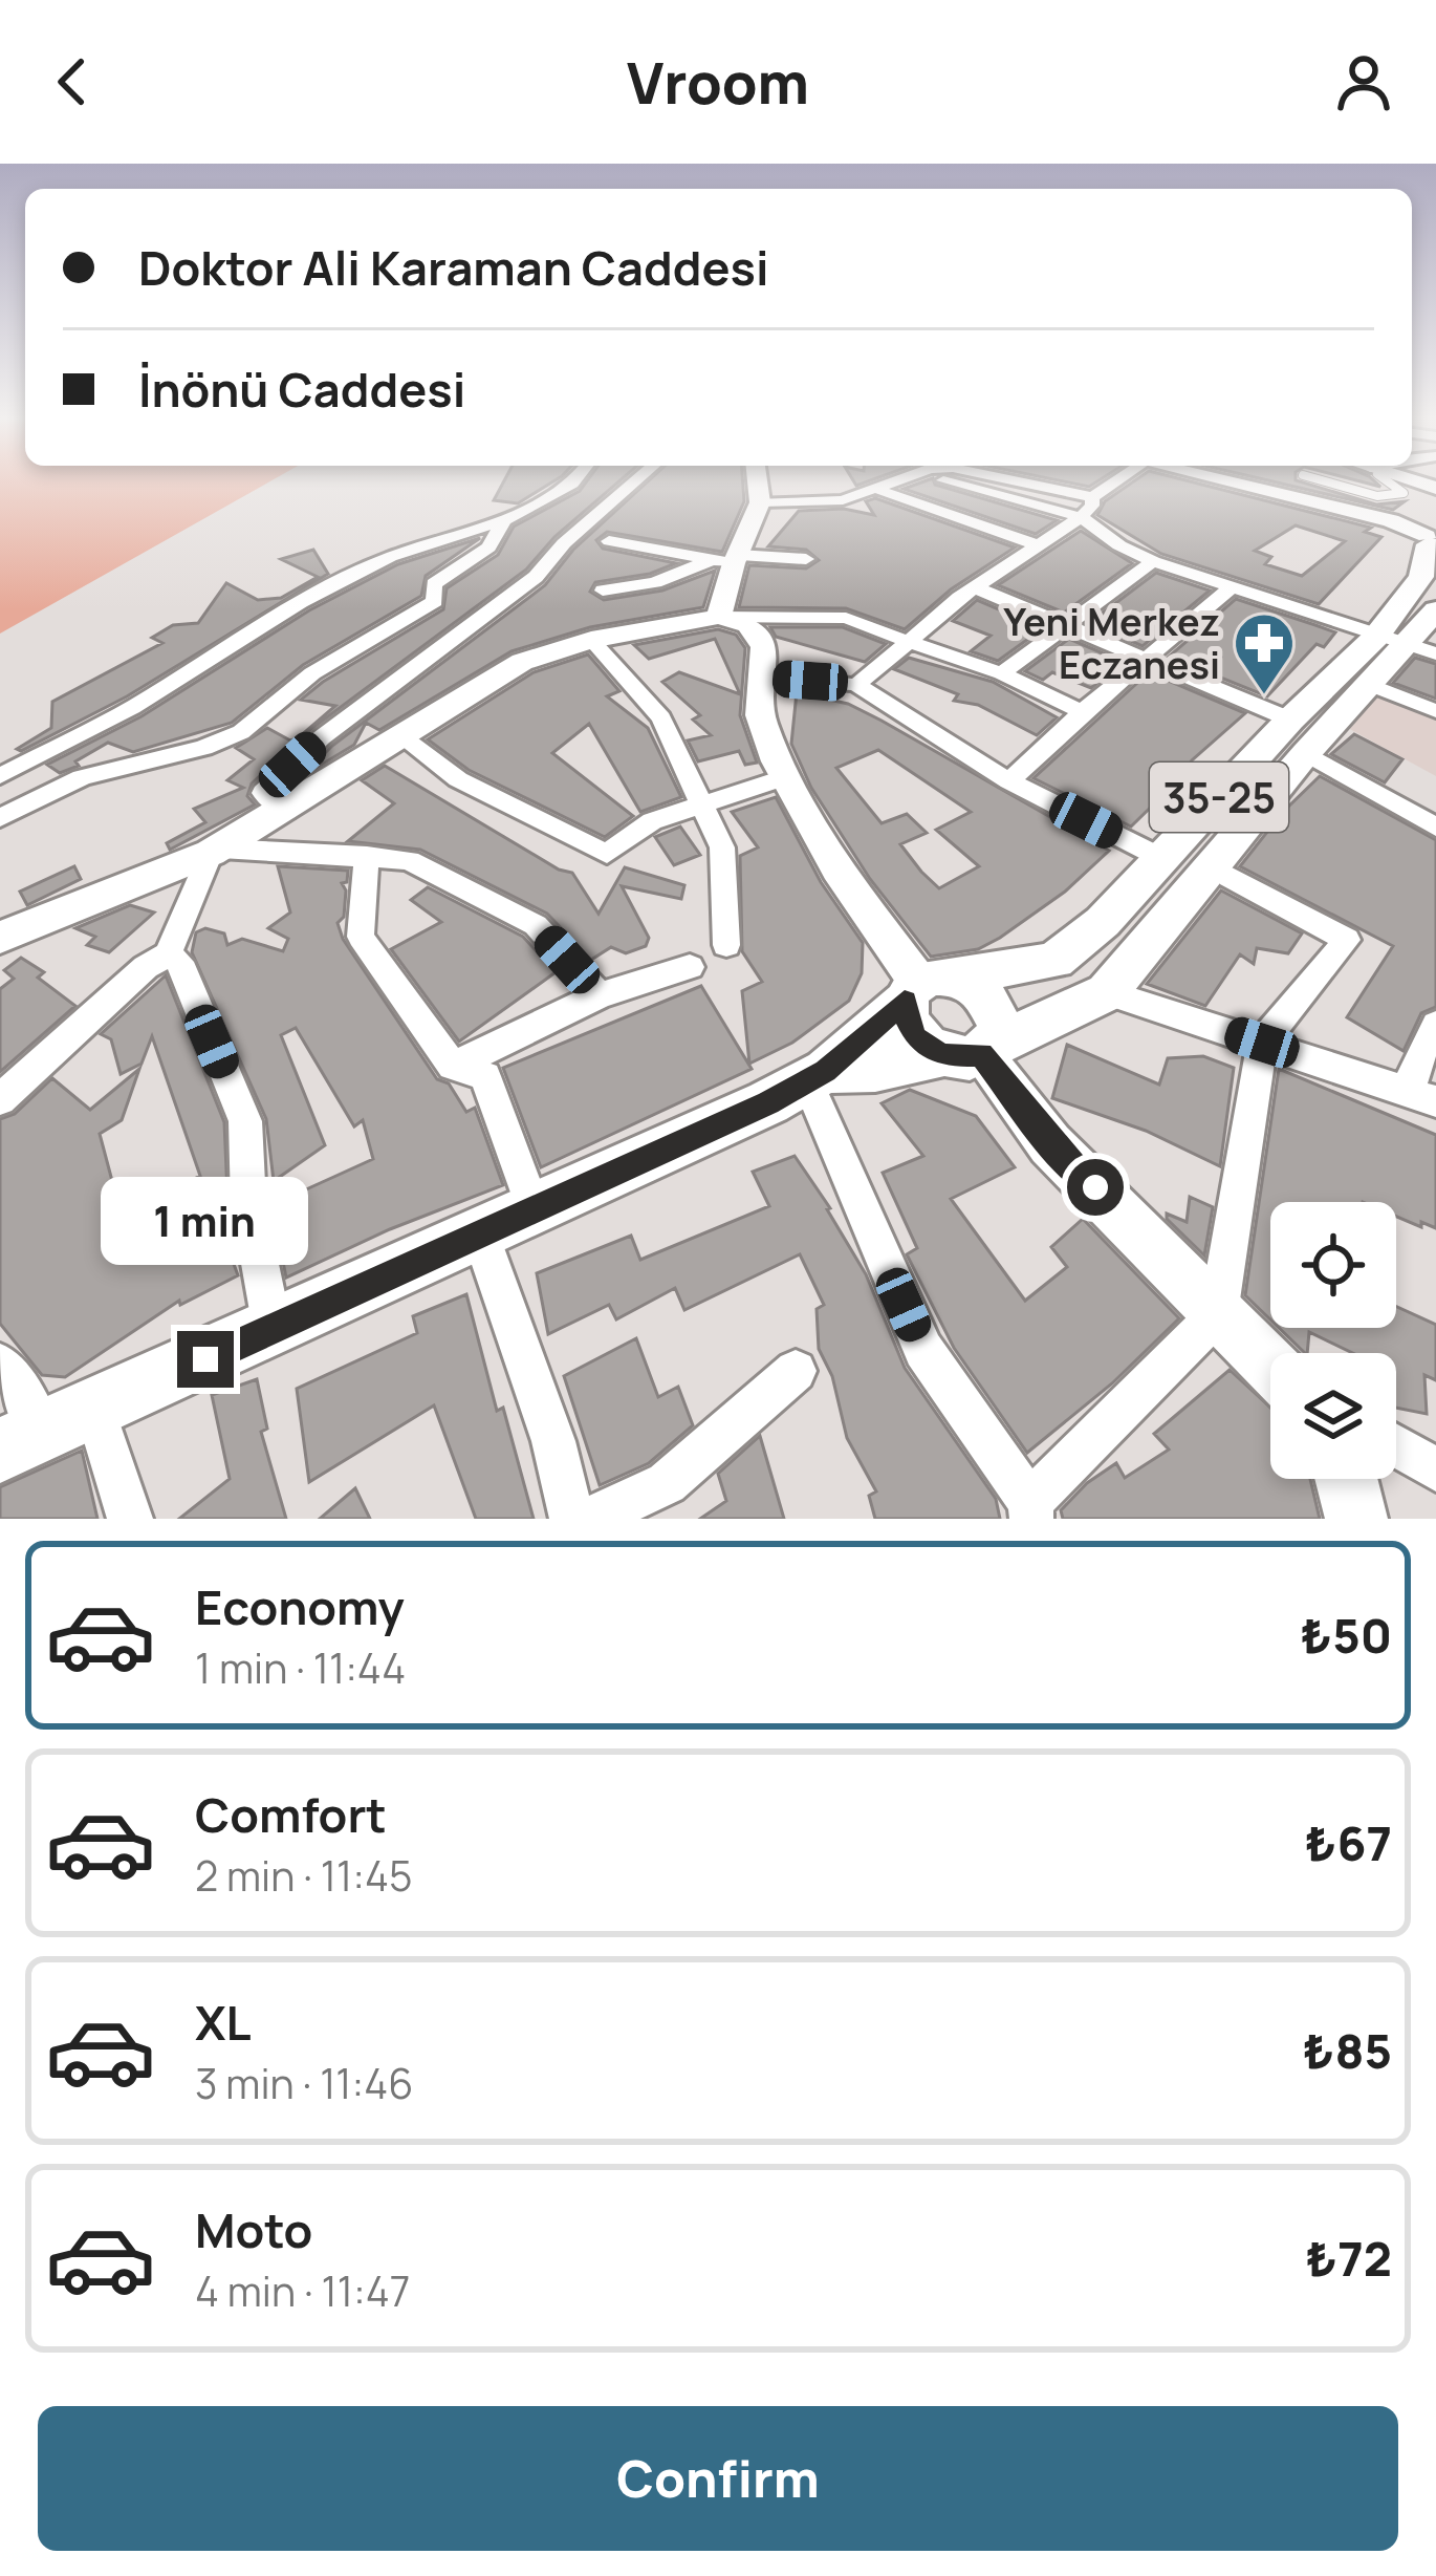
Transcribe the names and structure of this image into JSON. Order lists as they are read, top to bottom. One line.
{"streets":{"main road":["35-25"]},"places":{"pharmacy":["Yeni Merkez Eczanesi"]},"page":{"header":"Vroom","banner":["Doktor Ali Karaman Caddesi","İnönü Caddesi"],"bubble":"1 min","list":[{"name":"Economy","note":"1 min · 11:44","value":"₺50"},{"name":"Comfort","note":"2 min · 11:45","value":"₺67"},{"name":"XL","note":"3 min · 11:46","value":"₺85"},{"name":"Moto","note":"4 min · 11:47","value":"₺72"}],"buttons":"Confirm"}}
